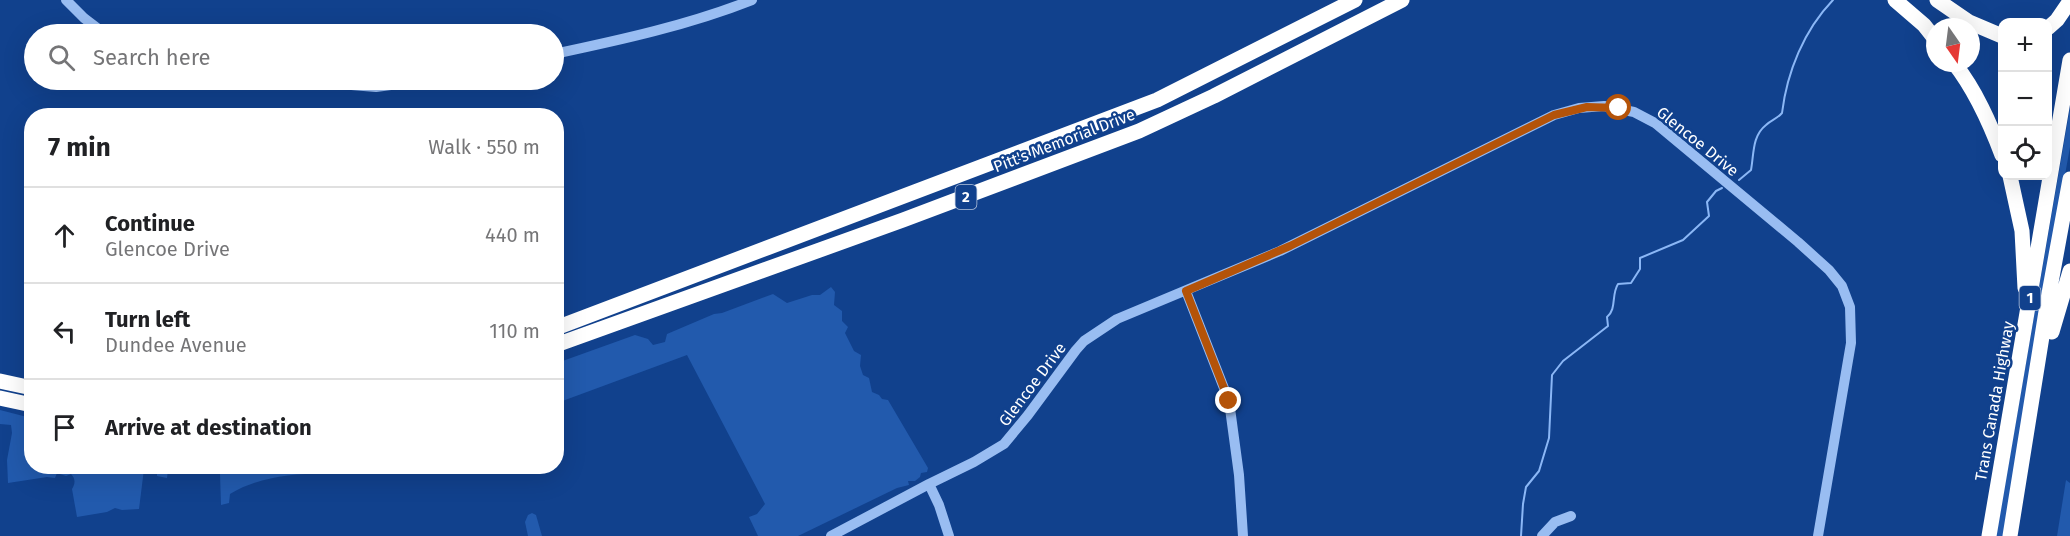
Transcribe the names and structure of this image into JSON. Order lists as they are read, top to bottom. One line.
{"streets":{"highway":["Pitt's Memorial Drive","2","1","Trans Canada Highway"],"street":["Glencoe Drive"]},"north":"bottom","page":{"map_buttons":["+","−"],"search":"Search here","heading":["7 min","Walk · 550 m"],"list":[["Continue","Glencoe Drive","440 m"],["Turn left","Dundee Avenue","110 m"],"Arrive at destination"]}}
